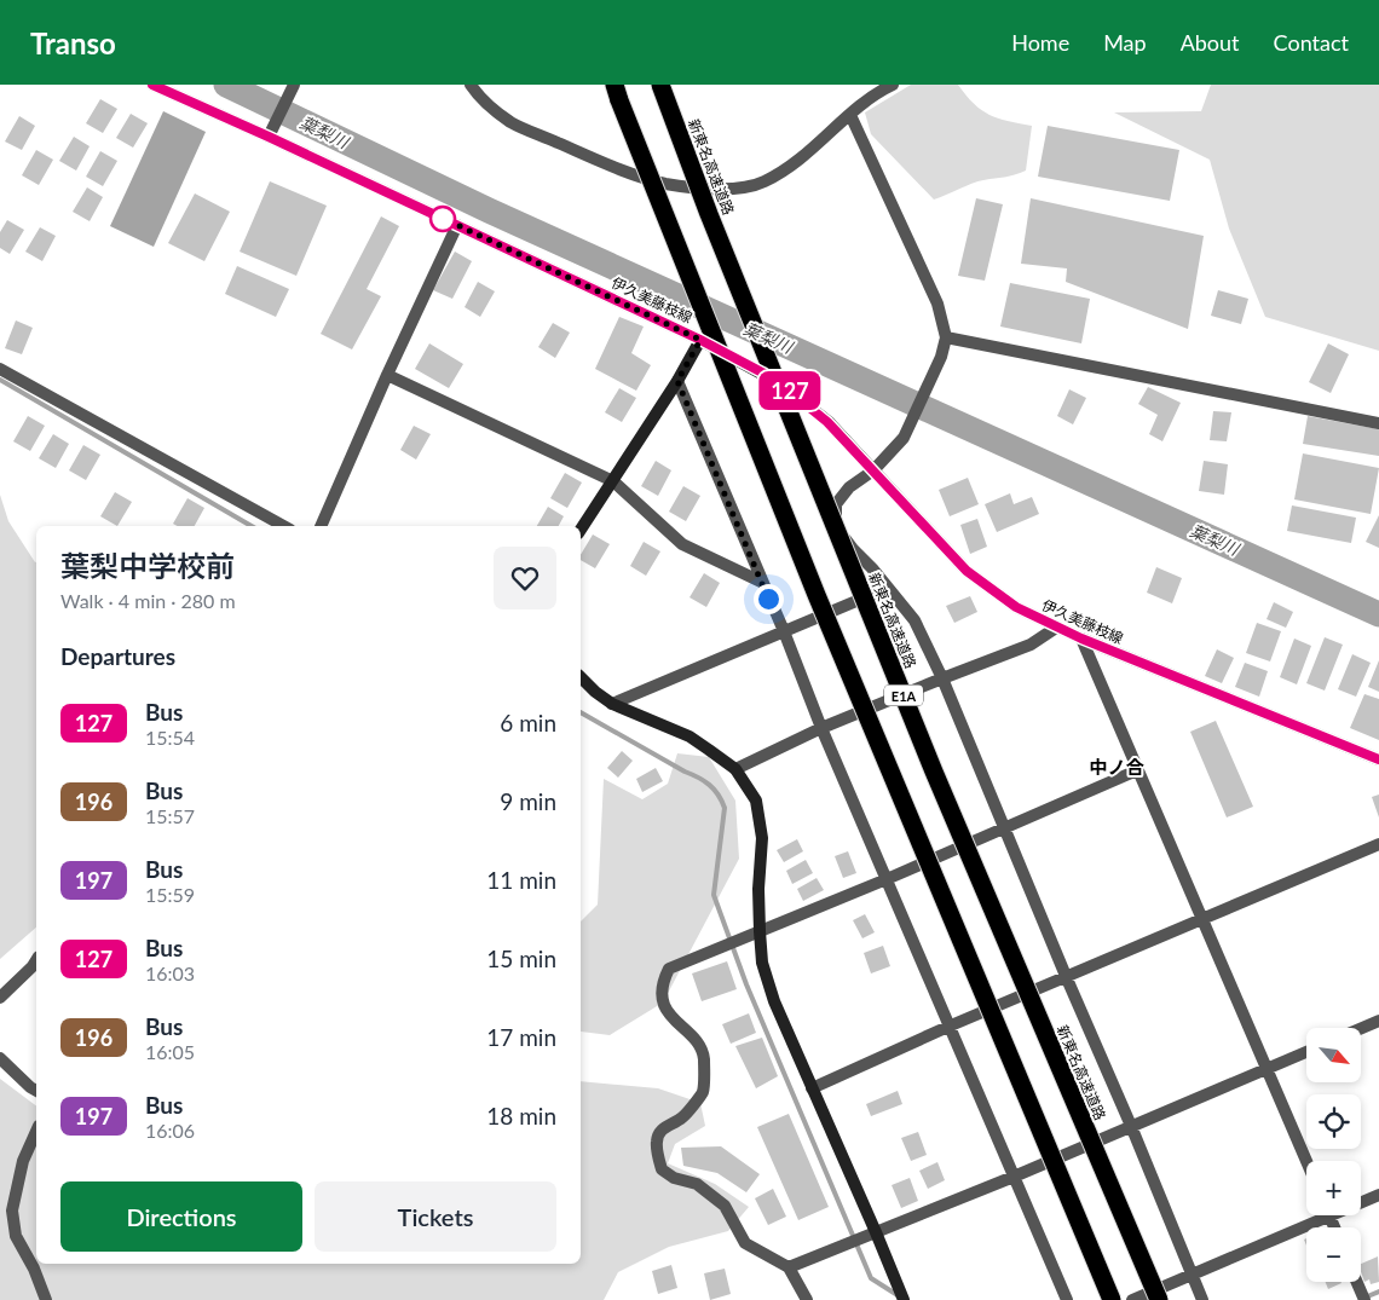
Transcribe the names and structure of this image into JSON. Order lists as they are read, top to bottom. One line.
{"streets":{"highway":["新東名高速道路","E1A"],"main road":["伊久美藤枝線"]},"districts":["中ノ合"],"water":["葉梨川"],"lines":["bus line 127"],"north":"bottom right","page":{"header":"Transo","nav":["Home","Map","About","Contact"],"on_map":"127","heading":[["葉梨中学校前","Walk · 4 min · 280 m"],"Departures"],"list":[{"mark":"127","name":"Bus","note":"15:54","value":"6 min"},{"mark":"196","name":"Bus","note":"15:57","value":"9 min"},{"mark":"197","name":"Bus","note":"15:59","value":"11 min"},{"mark":"127","name":"Bus","note":"16:03","value":"15 min"},{"mark":"196","name":"Bus","note":"16:05","value":"17 min"},{"mark":"197","name":"Bus","note":"16:06","value":"18 min"}],"map_buttons":["+","−"],"buttons":["Directions","Tickets"]}}
